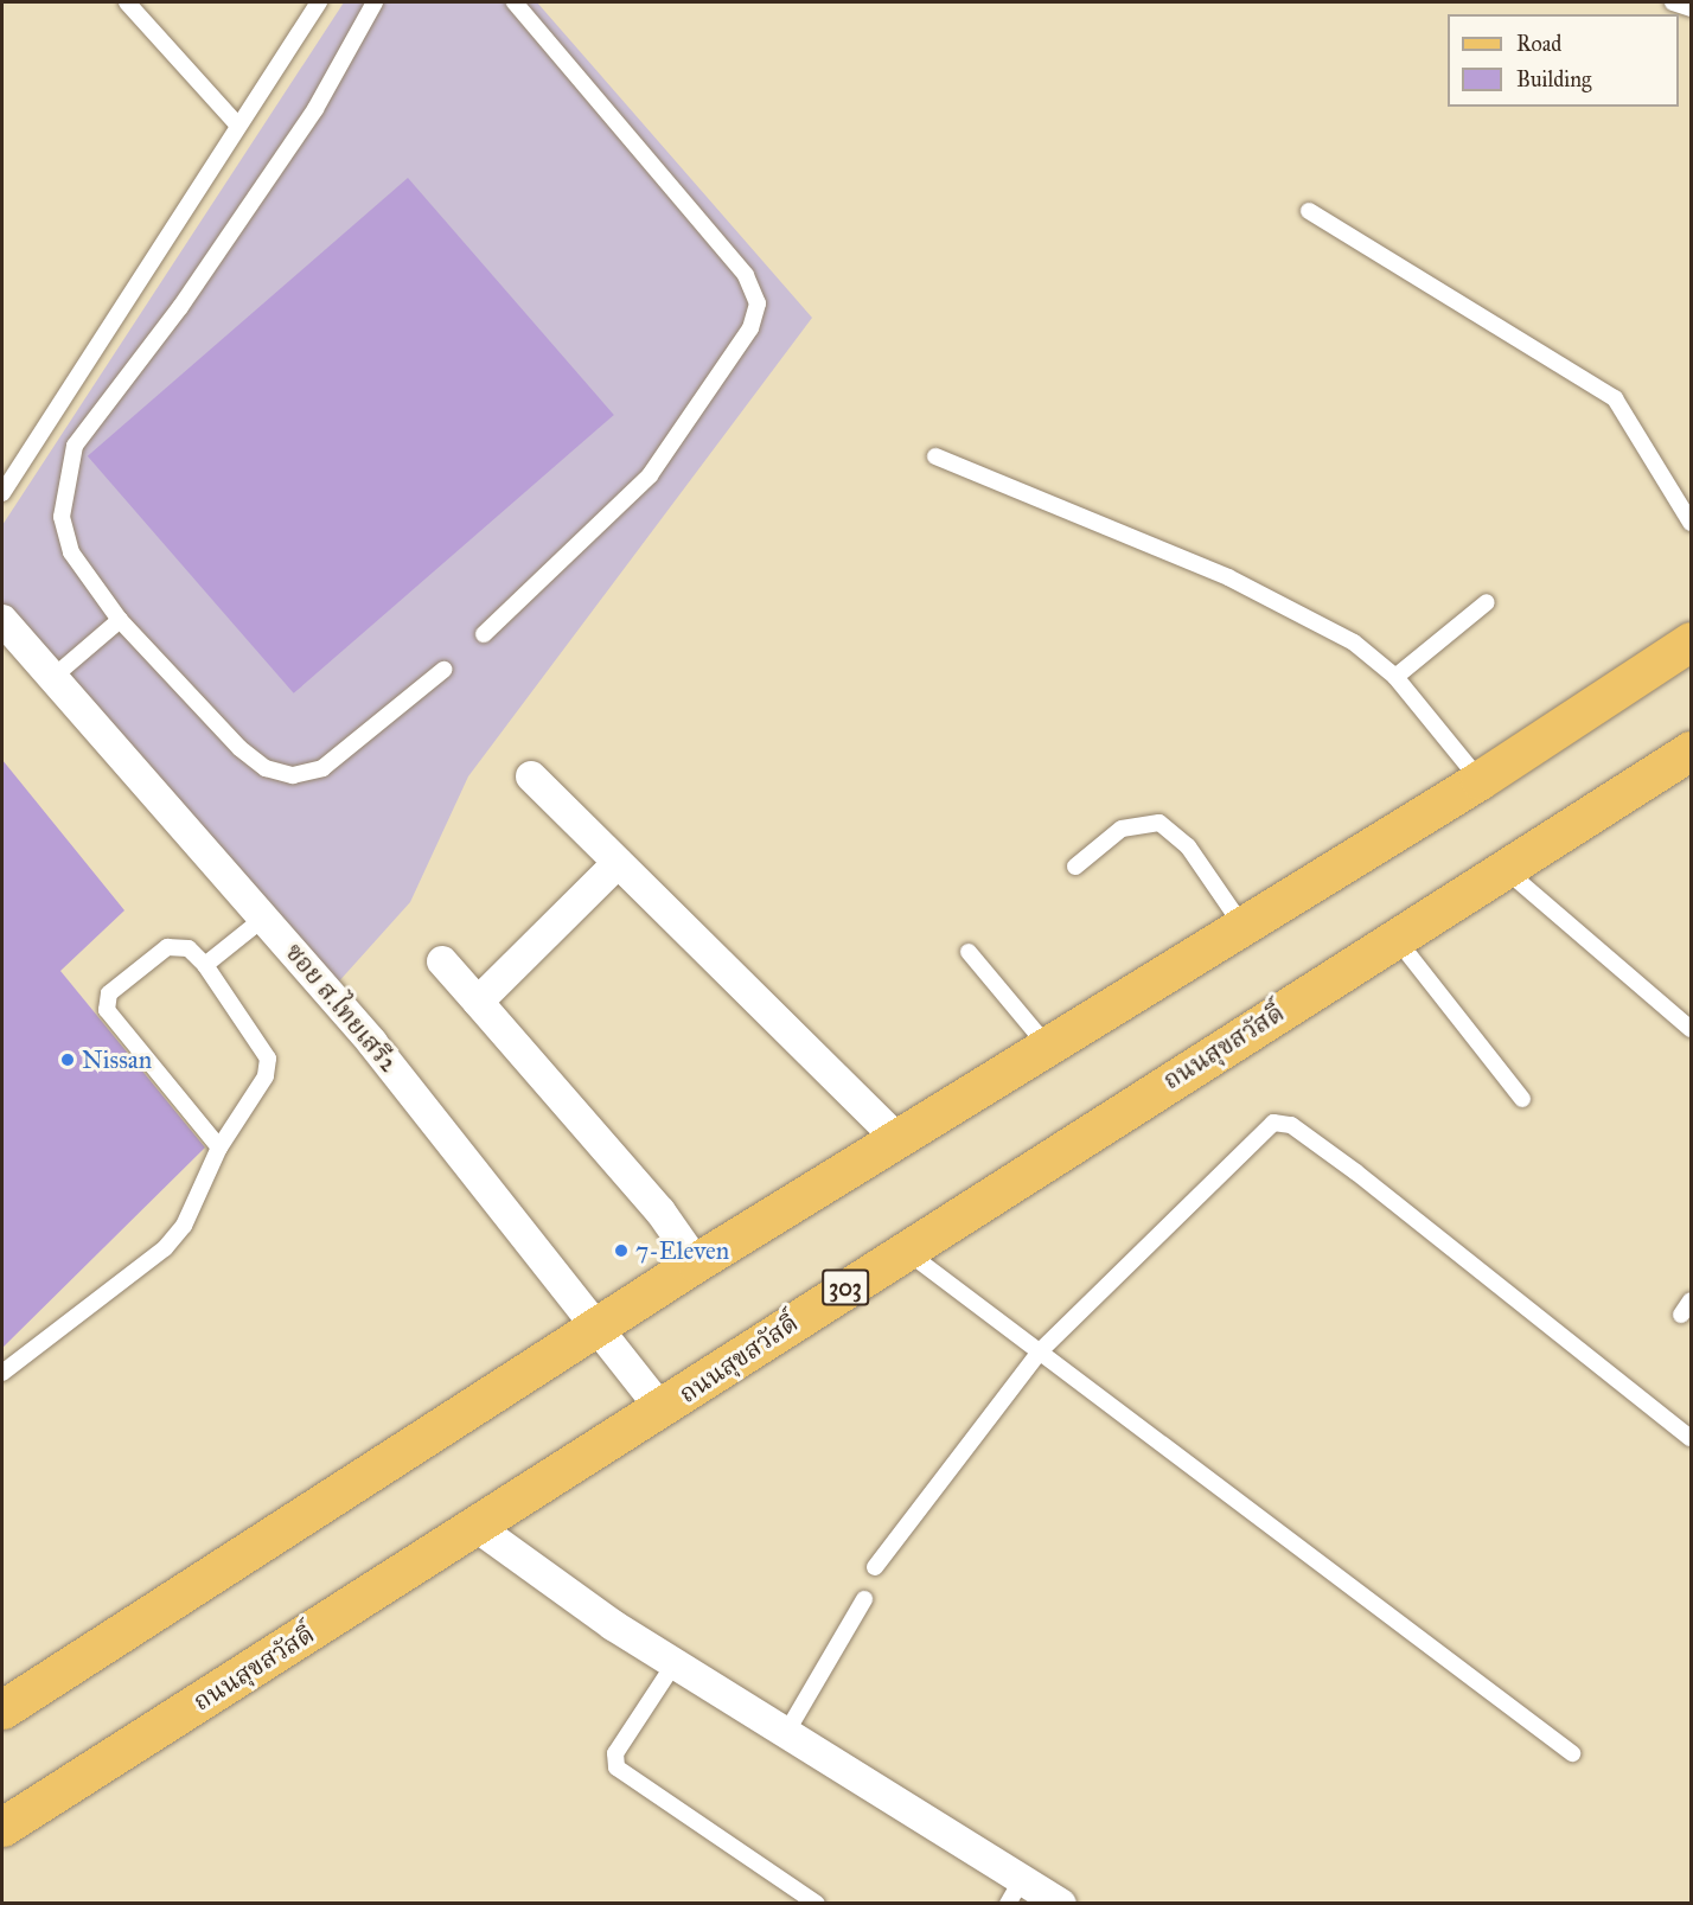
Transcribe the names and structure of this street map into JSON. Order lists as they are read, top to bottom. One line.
{"streets":{"main road":["ถนนสุขสวัสดิ์","303"],"street":["ซอย ส.ไทยเสรี2"]},"crossings":[["ซอย ส.ไทยเสรี2","ถนนสุขสวัสดิ์"]],"places":["Nissan","7-Eleven"],"legend":["Road","Building"]}
